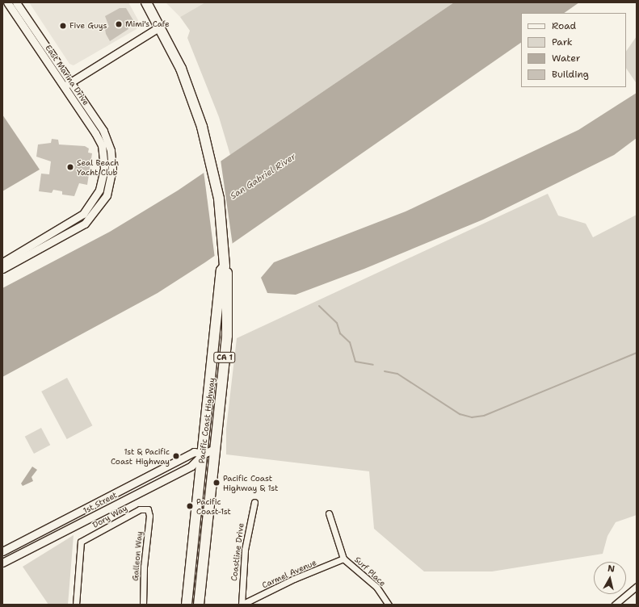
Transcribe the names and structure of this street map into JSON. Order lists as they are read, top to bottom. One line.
{"streets":{"highway":["CA 1","Pacific Coast Highway"],"main road":["East Marina Drive","1st Street"],"street":["Dory Way","Coastline Drive","Galleon Way","Surf Place","Carmel Avenue"]},"crossings":[["CA 1","Pacific Coast Highway"],["Pacific Coast Highway","1st Street"],["Dory Way","Galleon Way"],["Coastline Drive","Carmel Avenue"],["Surf Place","Carmel Avenue"]],"water":["San Gabriel River"],"places":["Mimi's Cafe","Five Guys","Seal Beach Yacht Club","1st & Pacific Coast Highway","Pacific Coast Highway & 1st","Pacific Coast-1st"],"legend":["Road","Park","Water","Building"],"north":"top"}
